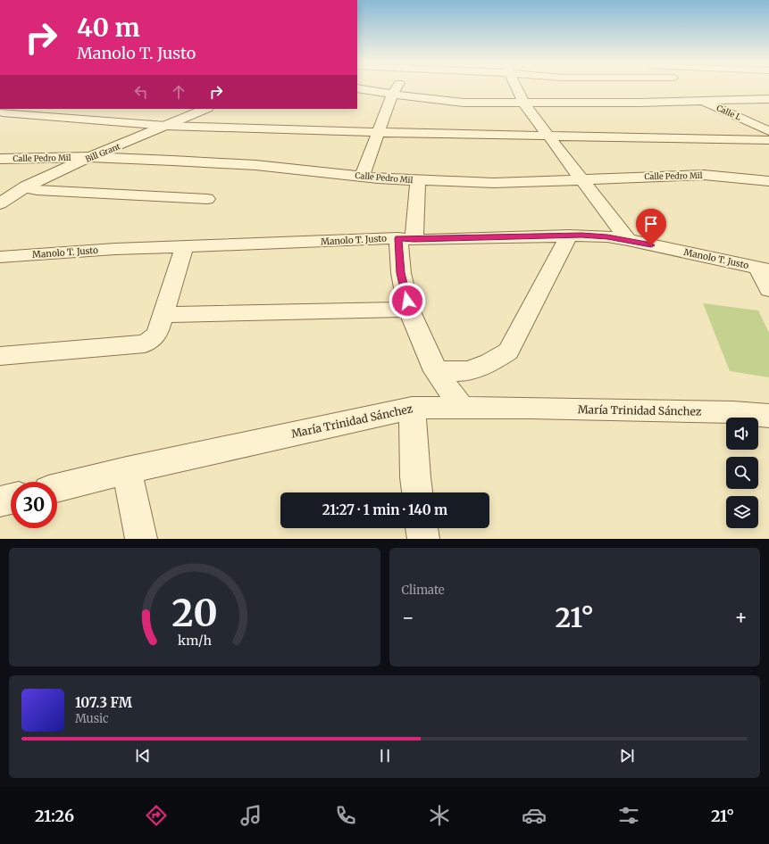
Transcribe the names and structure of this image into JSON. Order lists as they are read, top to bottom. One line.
{"streets":{"street":["Calle L","Bill Grant","Calle Pedro Mil","Manolo T. Justo","María Trinidad Sánchez"]},"crossings":[["Bill Grant","Calle Pedro Mil"]],"page":{"turn":["40 m","Manolo T. Justo"],"limit":"30","trip":"21:27 · 1 min · 140 m","tile":"Climate","heat":["−","21°","+"],"song":["107.3 FM","Music"],"tabs":["21:26","21°"],"gauge":["20","km/h"]}}
